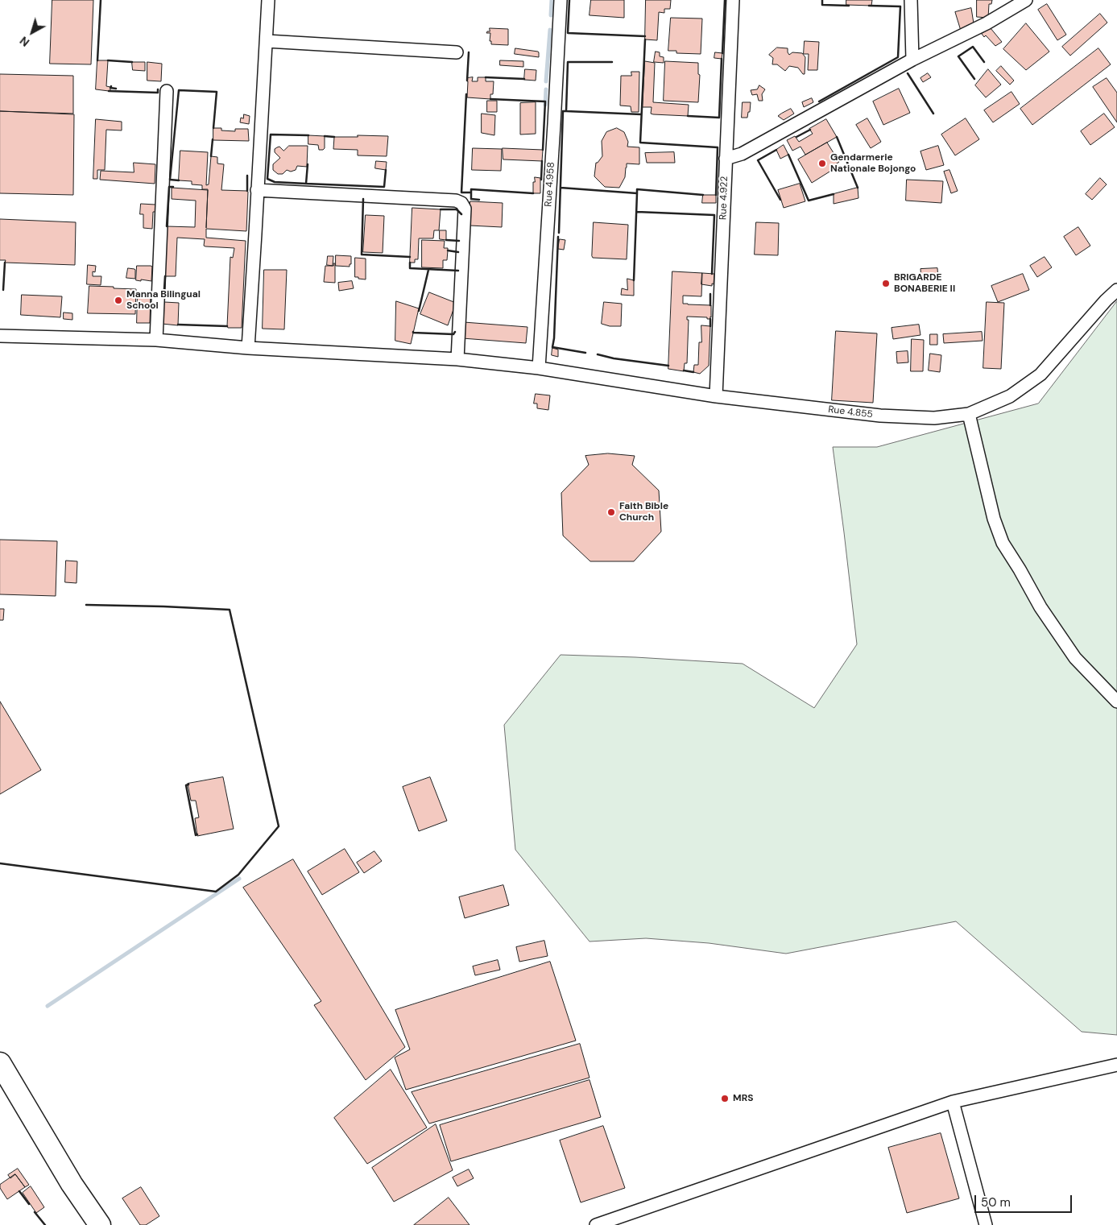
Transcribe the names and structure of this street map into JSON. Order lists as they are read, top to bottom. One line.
{"streets":{"street":["Rue 4.958","Rue 4.922","Rue 4.855"]},"crossings":[["Rue 4.958","Rue 4.855"],["Rue 4.922","Rue 4.855"]],"places":["Gendarmerie Nationale Bojongo","BRIGARDE BONABERIE II","Manna Bilingual School","Faith Bible Church","MRS"],"scale_bar":"50 m","north":"bottom left"}
